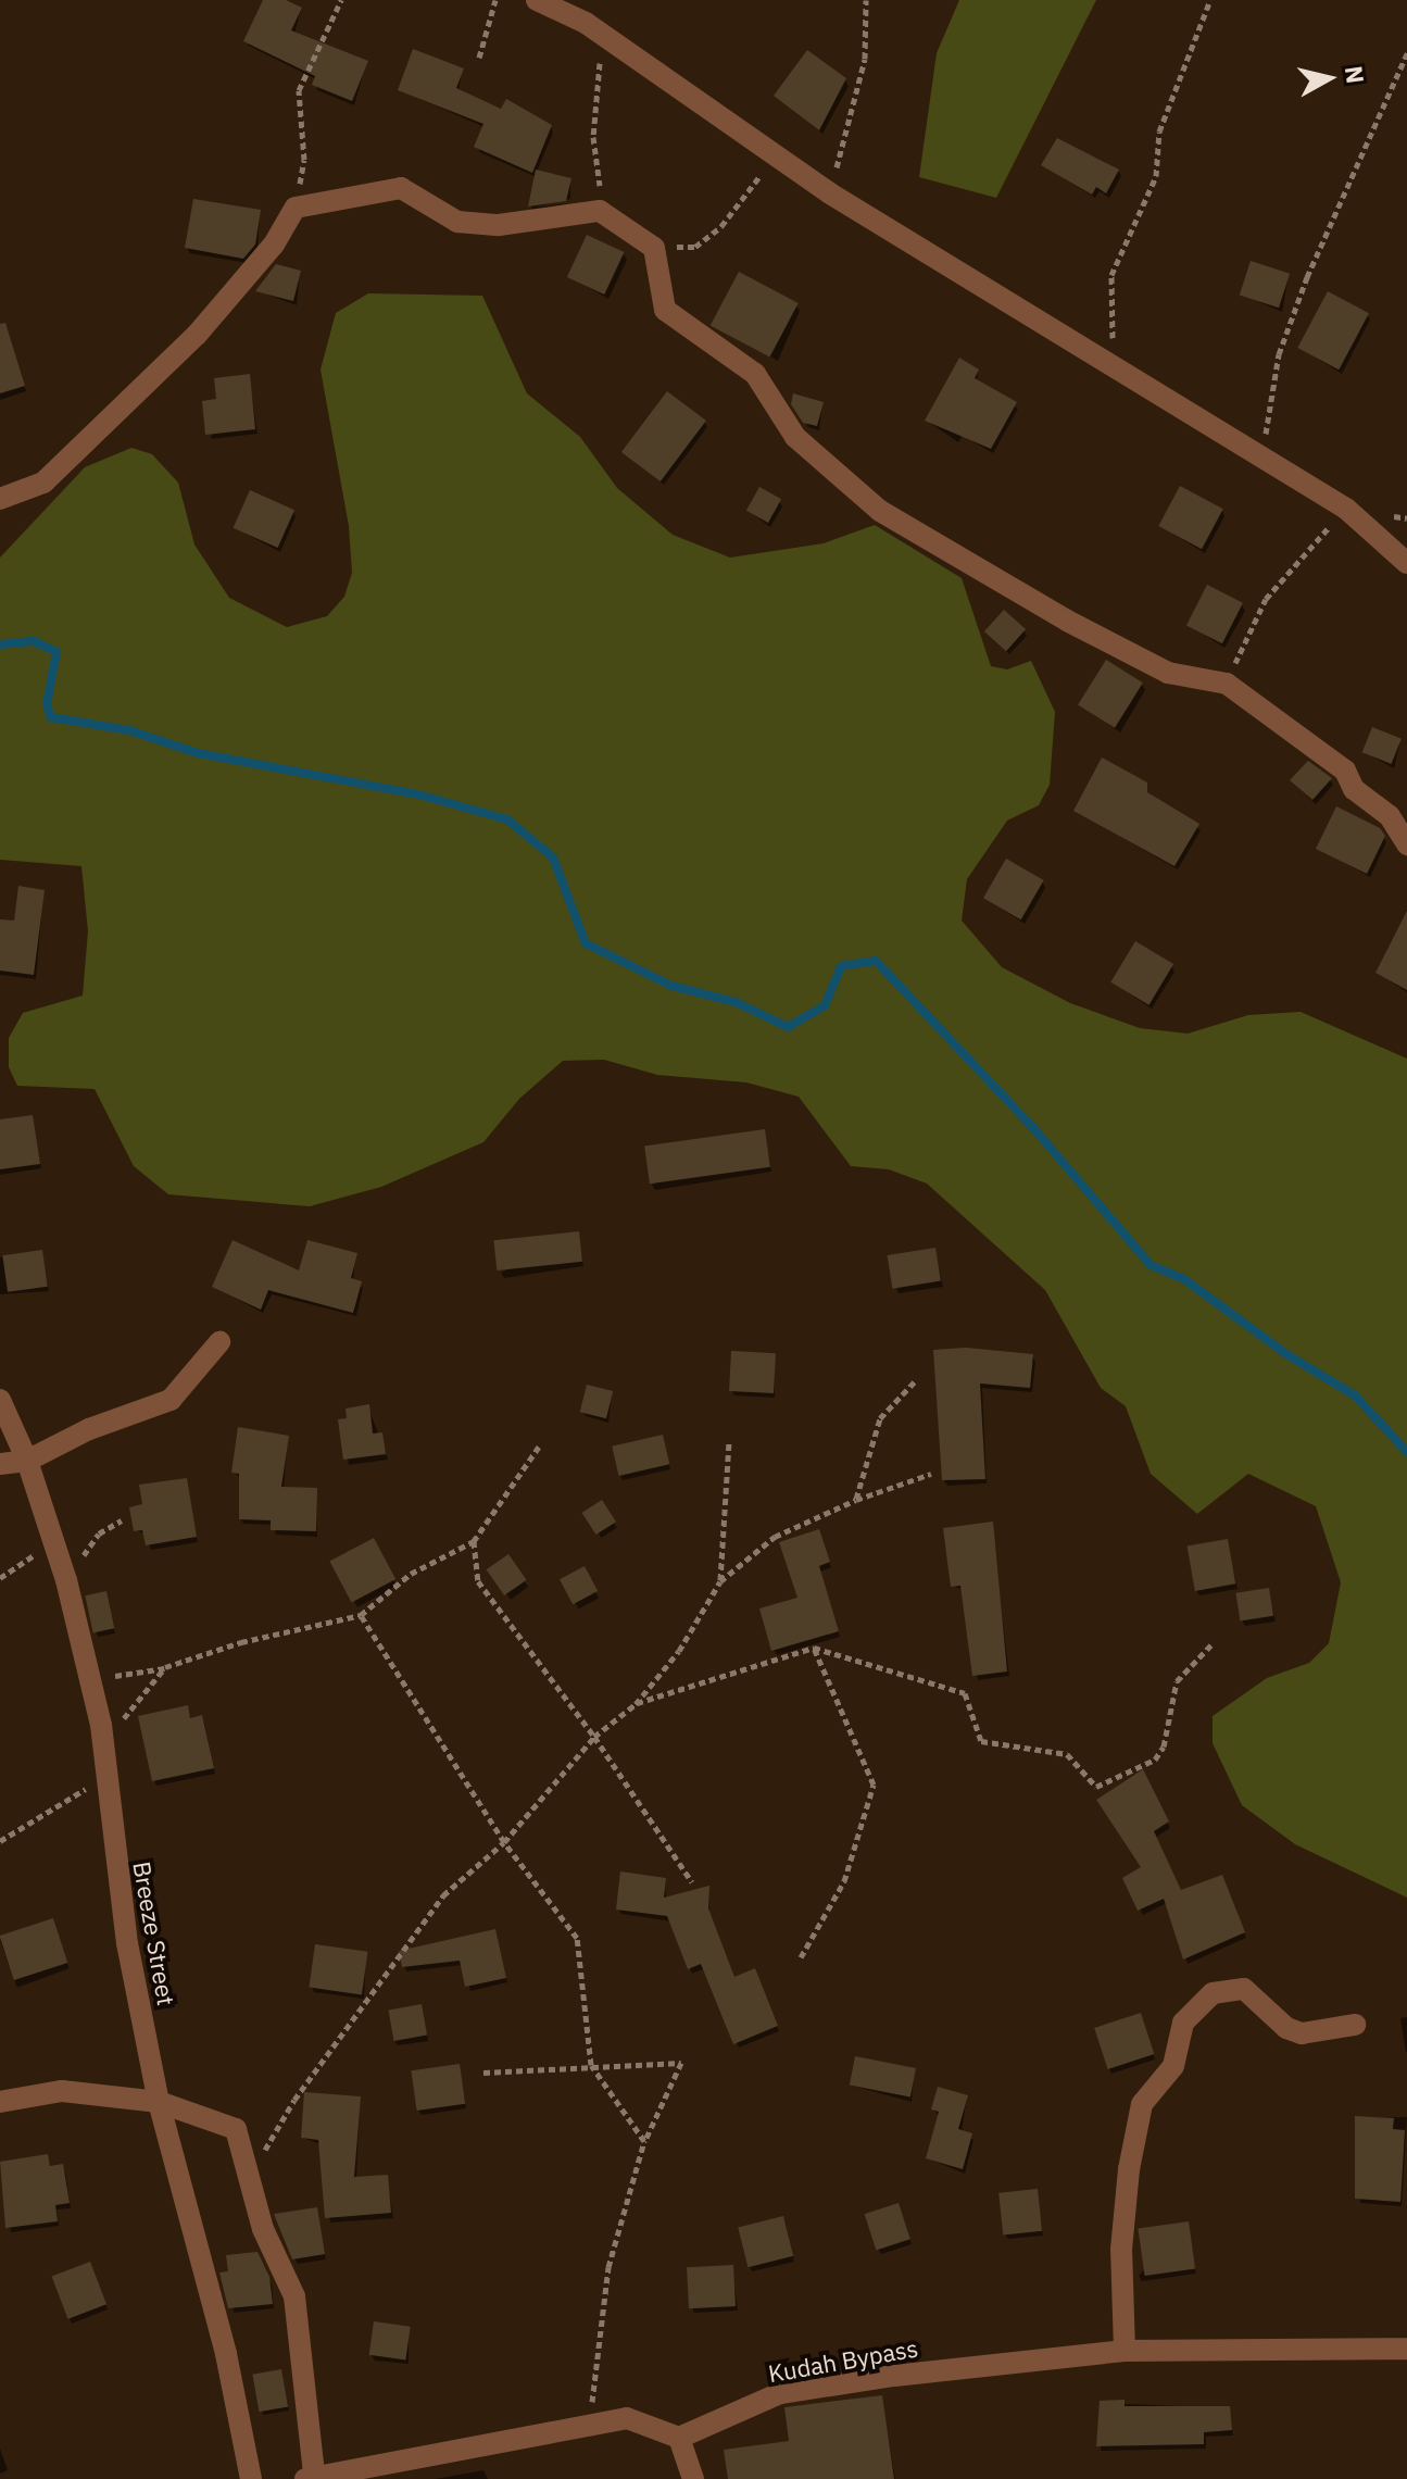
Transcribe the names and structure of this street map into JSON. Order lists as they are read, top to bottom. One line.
{"streets":{"street":["Breeze Street","Kudah Bypass"]},"north":"right"}
